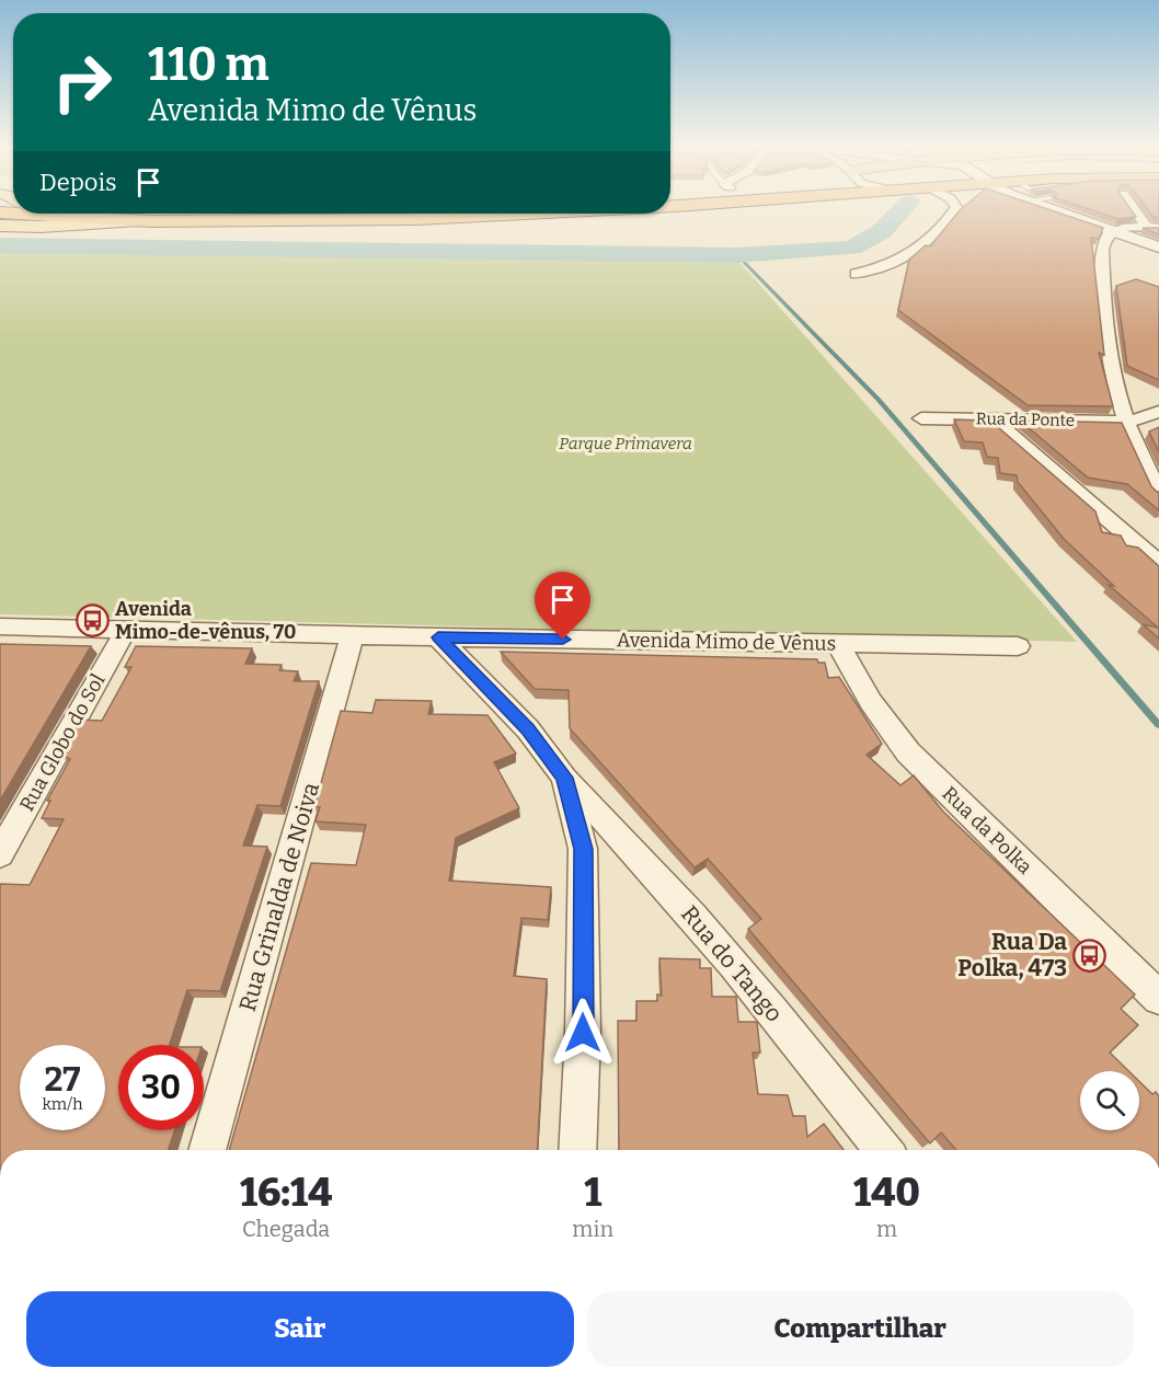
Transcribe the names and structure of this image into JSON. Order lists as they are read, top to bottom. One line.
{"streets":{"street":["Rua da Ponte","Avenida Mimo de Vênus","Rua Globo do Sol","Rua da Polka","Rua Grinalda de Noiva","Rua do Tango"]},"crossings":[["Avenida Mimo de Vênus","Rua Globo do Sol"],["Avenida Mimo de Vênus","Rua da Polka"],["Avenida Mimo de Vênus","Rua Grinalda de Noiva"]],"parks":["Parque Primavera"],"places":{"bus stop":["Avenida Mimo-de-vênus, 70","Rua Da Polka, 473"]},"page":{"turn":["110 m","Avenida Mimo de Vênus"],"then":"Depois","speed":"27 km/h","limit":"30","eta":["16:14","Chegada","1","min","140","m"],"buttons":["Sair","Compartilhar"]}}
